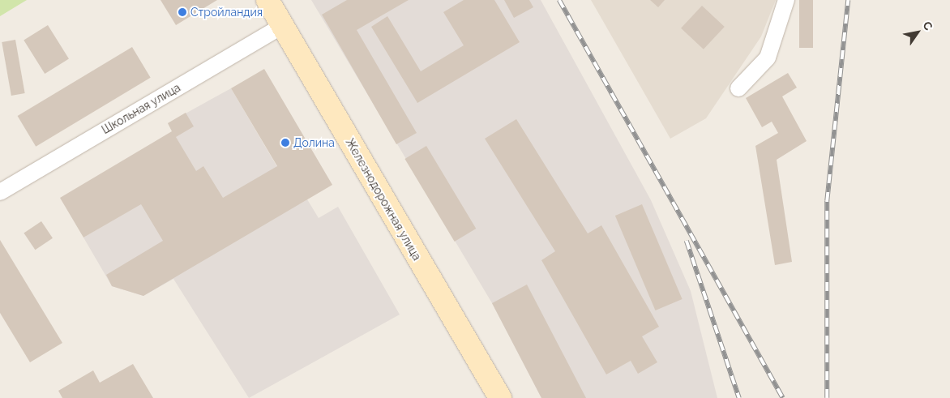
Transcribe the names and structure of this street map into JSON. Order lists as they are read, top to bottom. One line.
{"streets":{"main road":["Железнодорожная улица"],"street":["Школьная улица"]},"crossings":[["Школьная улица","Железнодорожная улица"]],"places":["Стройландия","Долина"],"north":"top right"}
